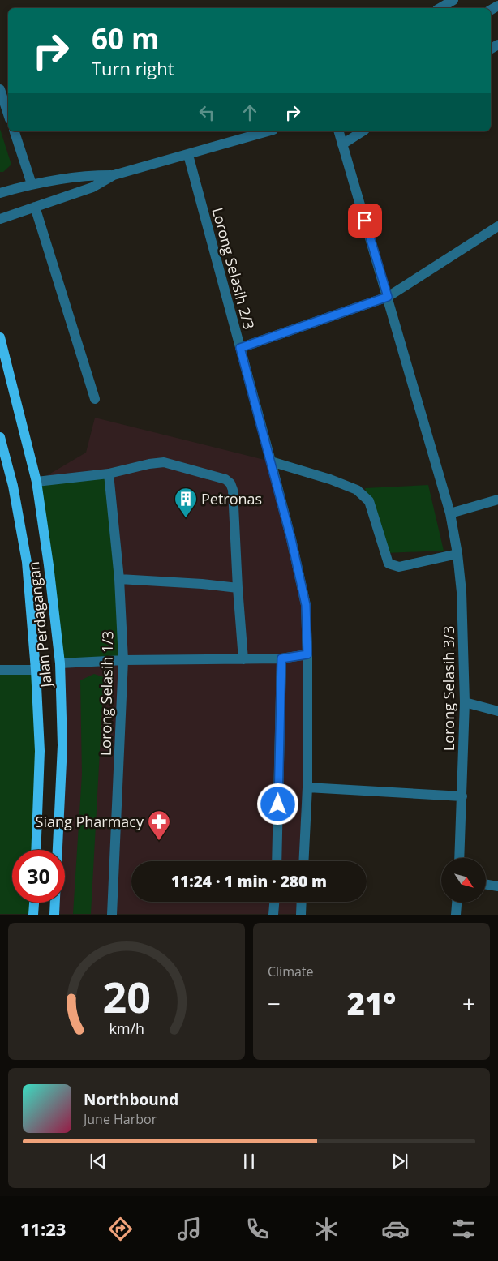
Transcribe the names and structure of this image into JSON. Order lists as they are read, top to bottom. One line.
{"streets":{"main road":["Jalan Perdagangan"],"street":["Lorong Selasih 2/3","Lorong Selasih 3/3","Lorong Selasih 1/3"]},"places":{"building":["Petronas"],"pharmacy":["Siang Pharmacy"]},"north":"bottom right","page":{"turn":["60 m","Turn right"],"limit":"30","trip":"11:24 · 1 min · 280 m","tile":"Climate","heat":["−","21°","+"],"song":["Northbound","June Harbor"],"tabs":"11:23","gauge":["20","km/h"]}}
